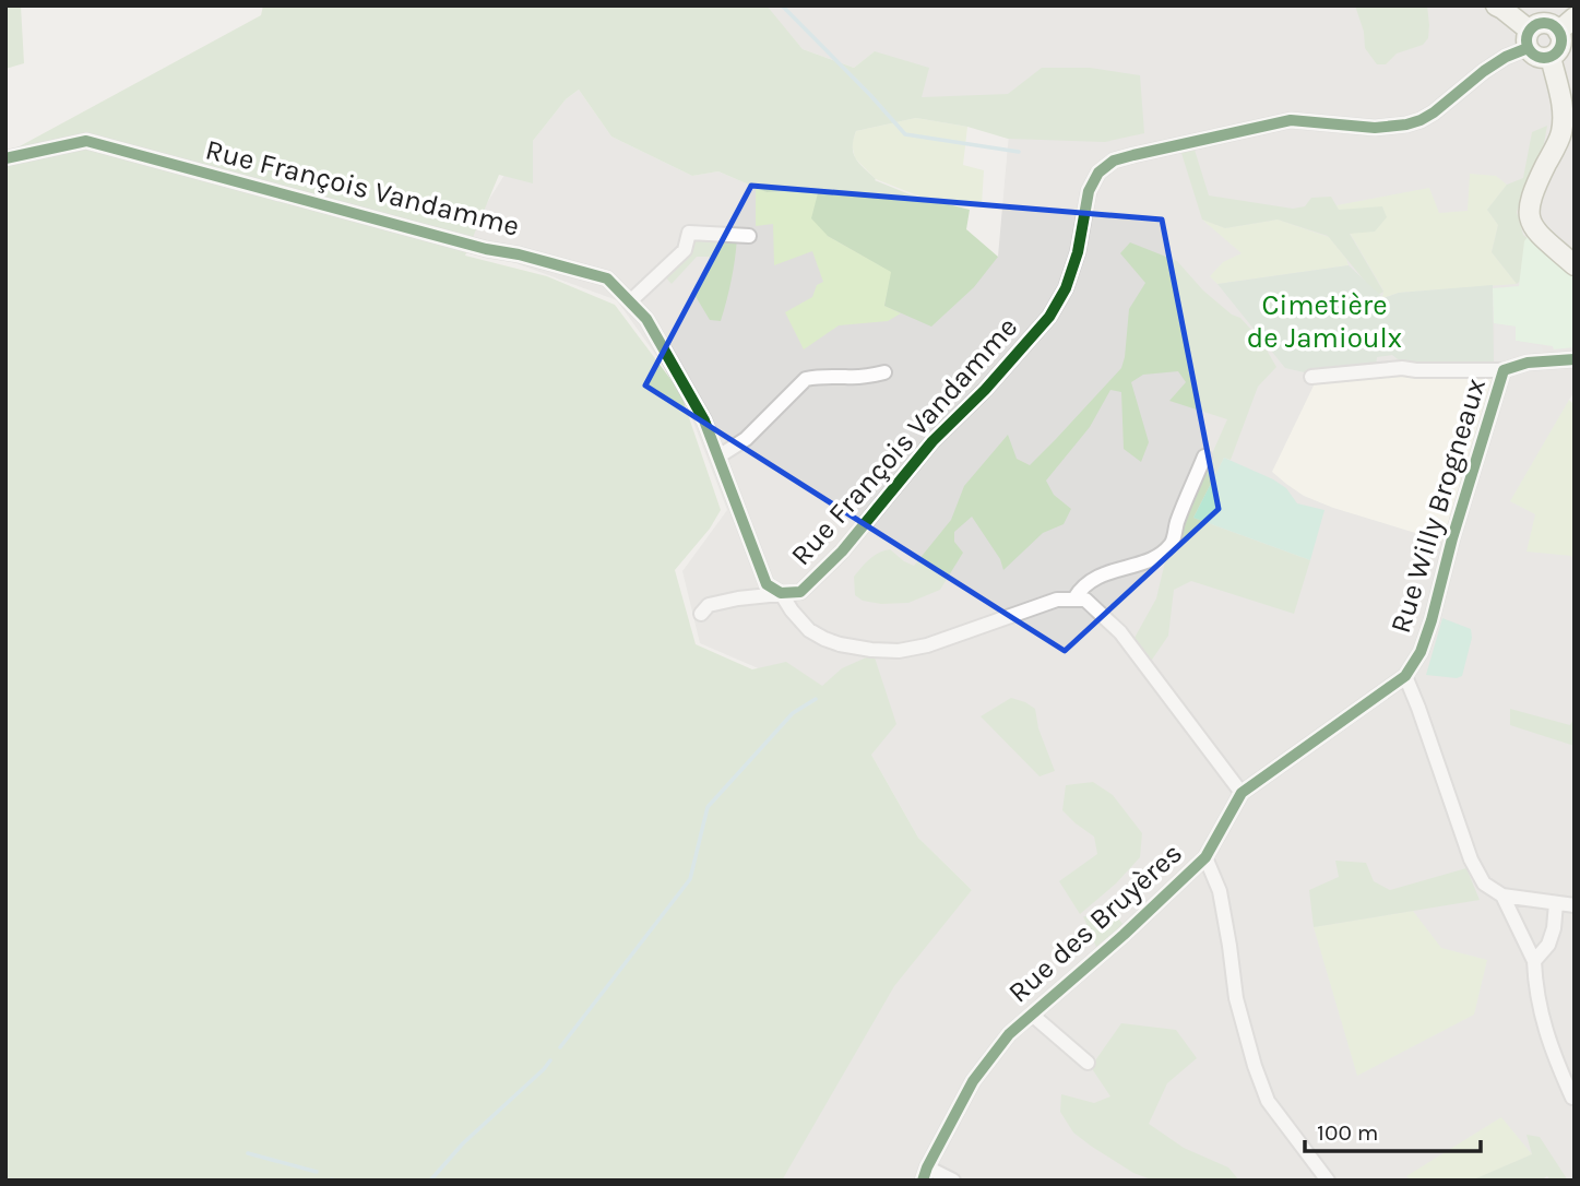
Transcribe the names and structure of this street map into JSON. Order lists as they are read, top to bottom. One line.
{"streets":{"street":["Rue François Vandamme","Rue Willy Brogneaux","Rue des Bruyères"]},"crossings":[["Rue Willy Brogneaux","Rue des Bruyères"]],"parks":["Cimetière de Jamioulx"],"scale_bar":"100 m"}
